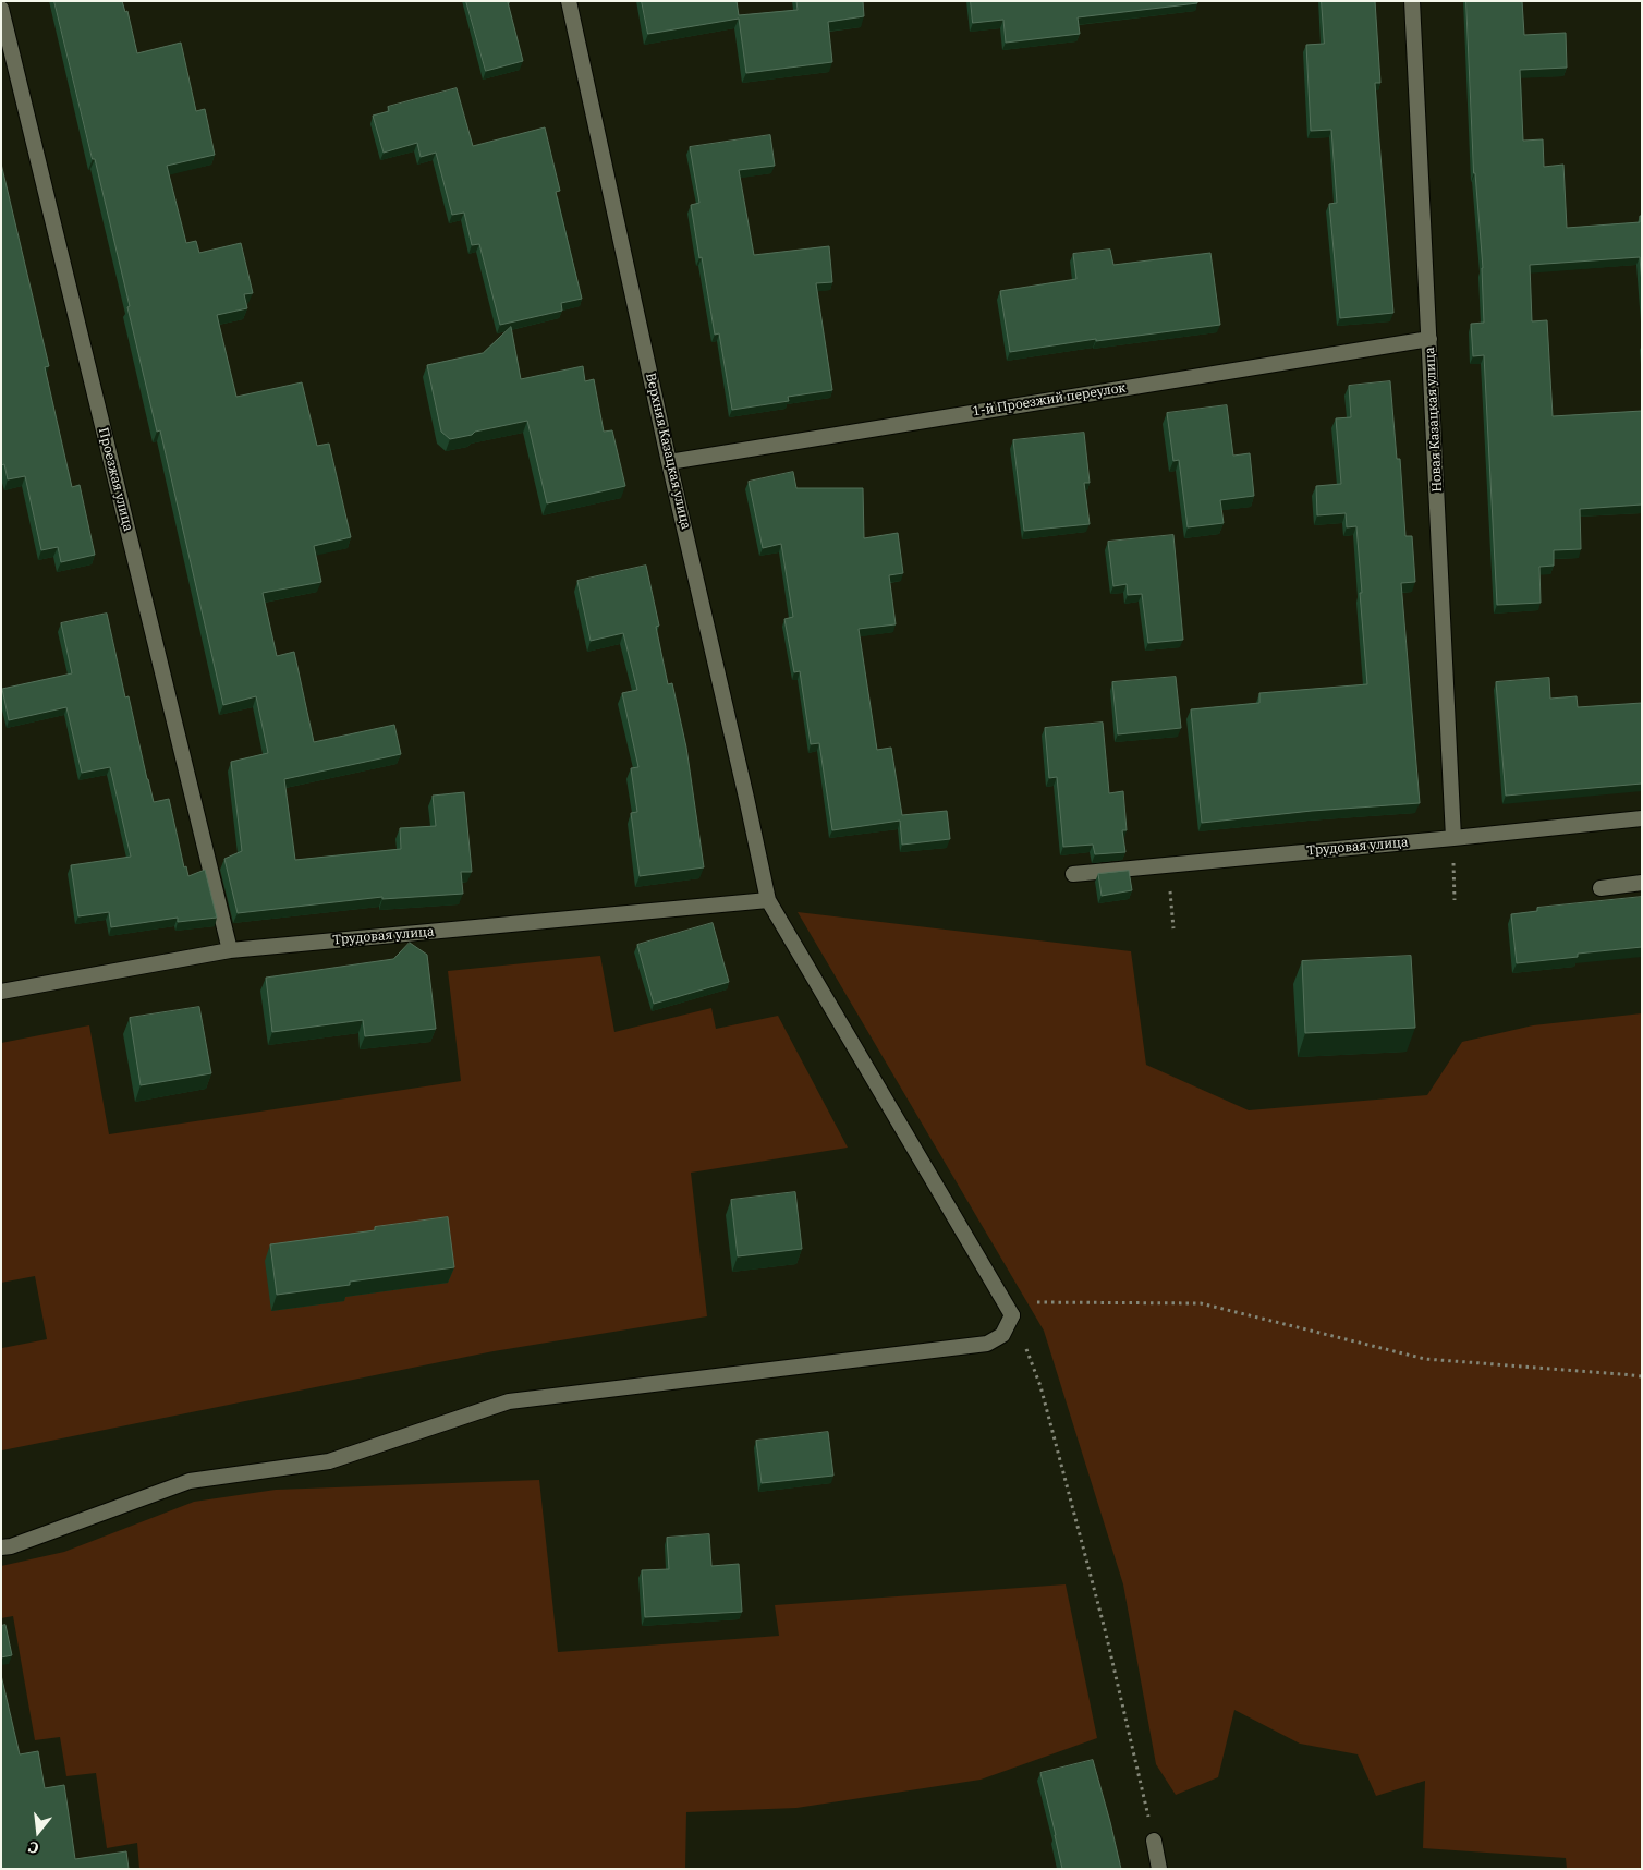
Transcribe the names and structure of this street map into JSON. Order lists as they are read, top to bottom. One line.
{"streets":{"street":["1-й Проезжий переулок","Новая Казацкая улица","Верхняя Казацкая улица","Проезжая улица","Трудовая улица"]},"crossings":[["1-й Проезжий переулок","Новая Казацкая улица"],["1-й Проезжий переулок","Верхняя Казацкая улица"],["Новая Казацкая улица","Трудовая улица"],["Верхняя Казацкая улица","Трудовая улица"],["Проезжая улица","Трудовая улица"]],"north":"bottom"}
